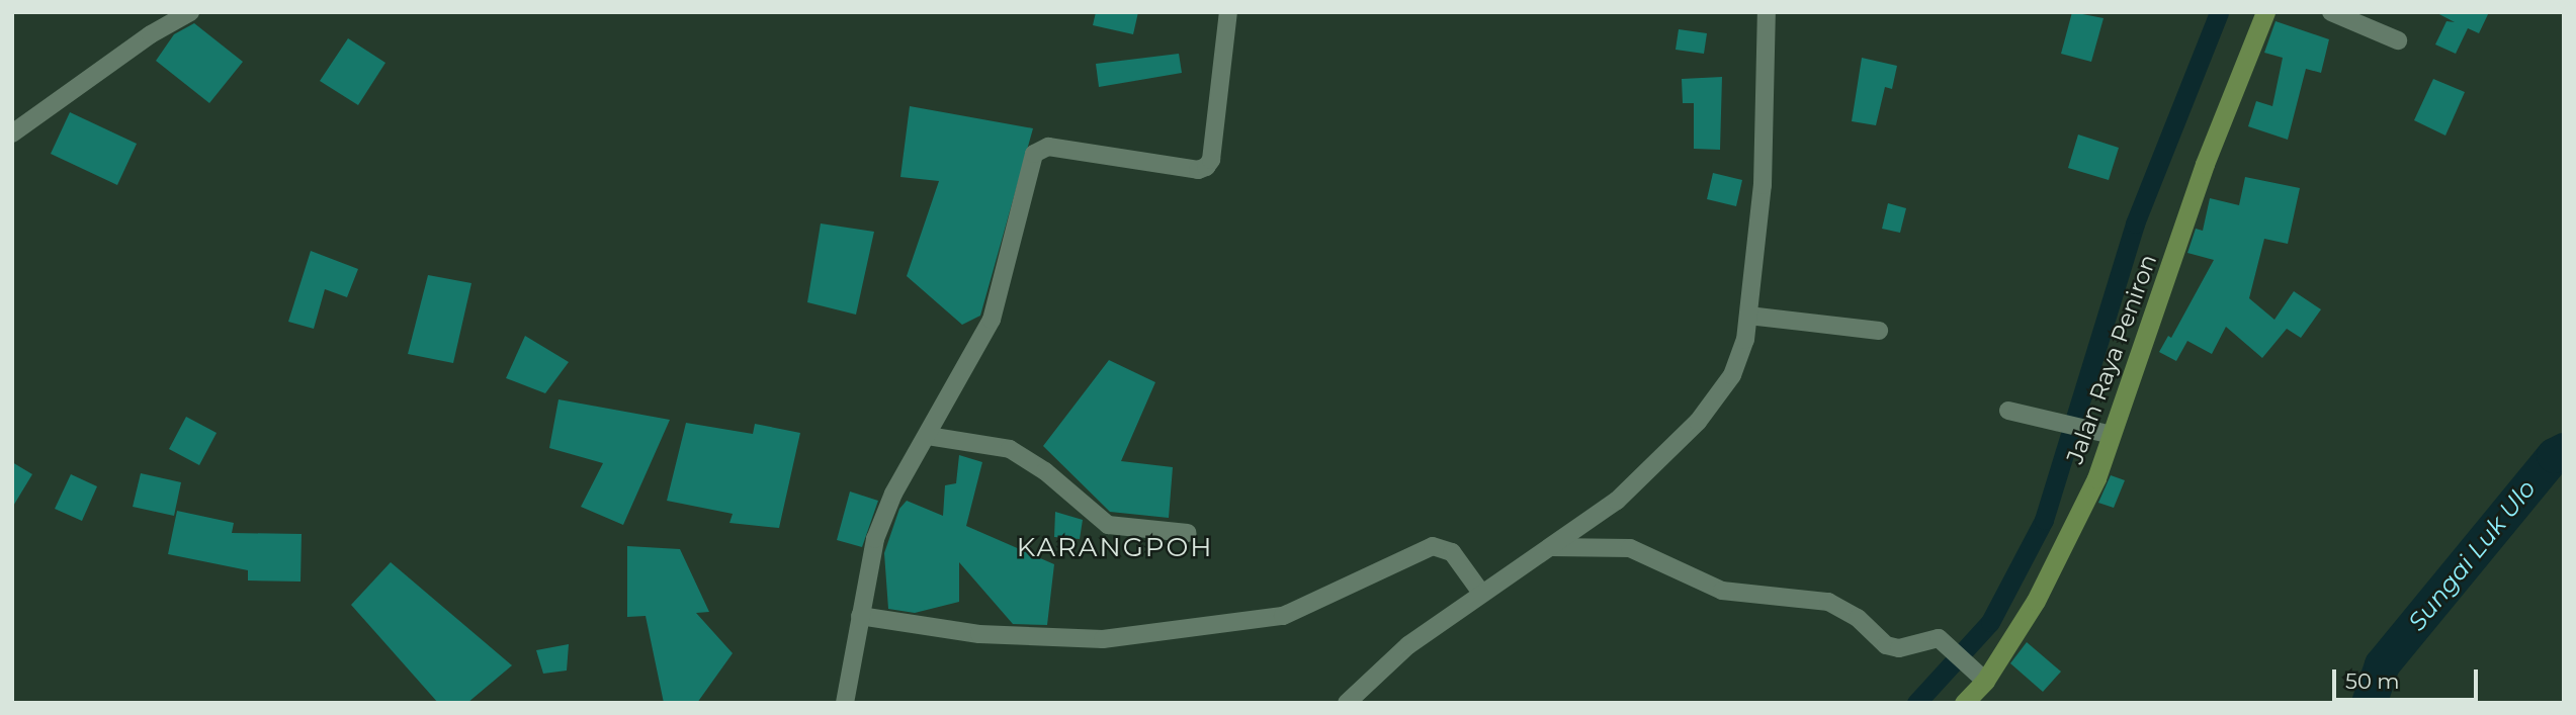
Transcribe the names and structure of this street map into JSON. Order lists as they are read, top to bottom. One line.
{"streets":{"main road":["Jalan Raya Peniron"]},"districts":["KARANGPOH"],"water":["Sungai Luk Ulo"],"scale_bar":"50 m"}
